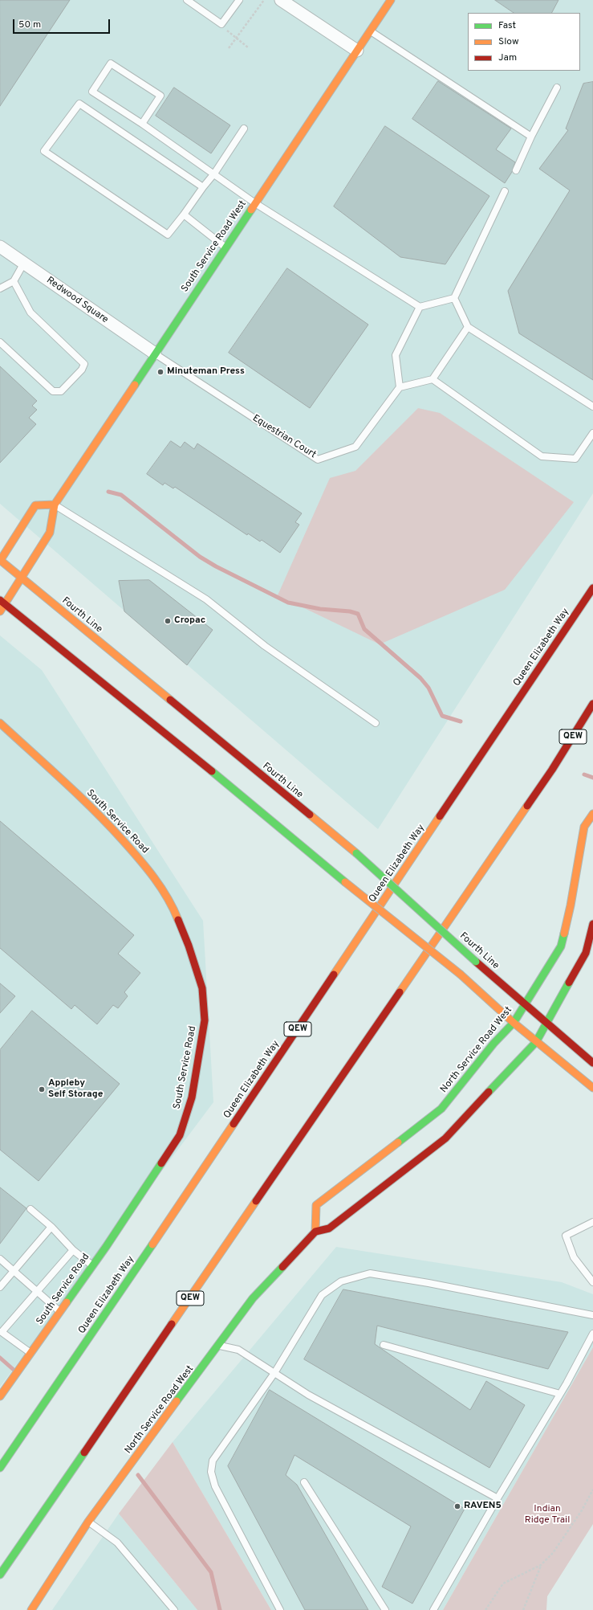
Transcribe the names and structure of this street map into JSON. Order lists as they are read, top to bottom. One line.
{"streets":{"main road":["South Service Road West","Fourth Line","Queen Elizabeth Way","QEW","South Service Road","North Service Road West"],"street":["Redwood Square"],"lane":["Equestrian Court"]},"crossings":[["South Service Road West","Redwood Square"],["South Service Road West","Equestrian Court"],["South Service Road West","Fourth Line"],["Redwood Square","Equestrian Court"],["Fourth Line","North Service Road West"]],"parks":["Indian Ridge Trail"],"places":["Minuteman Press","Cropac","Appleby Self Storage","RAVEN5"],"legend":["Fast","Slow","Jam"],"scale_bar":"50 m"}
